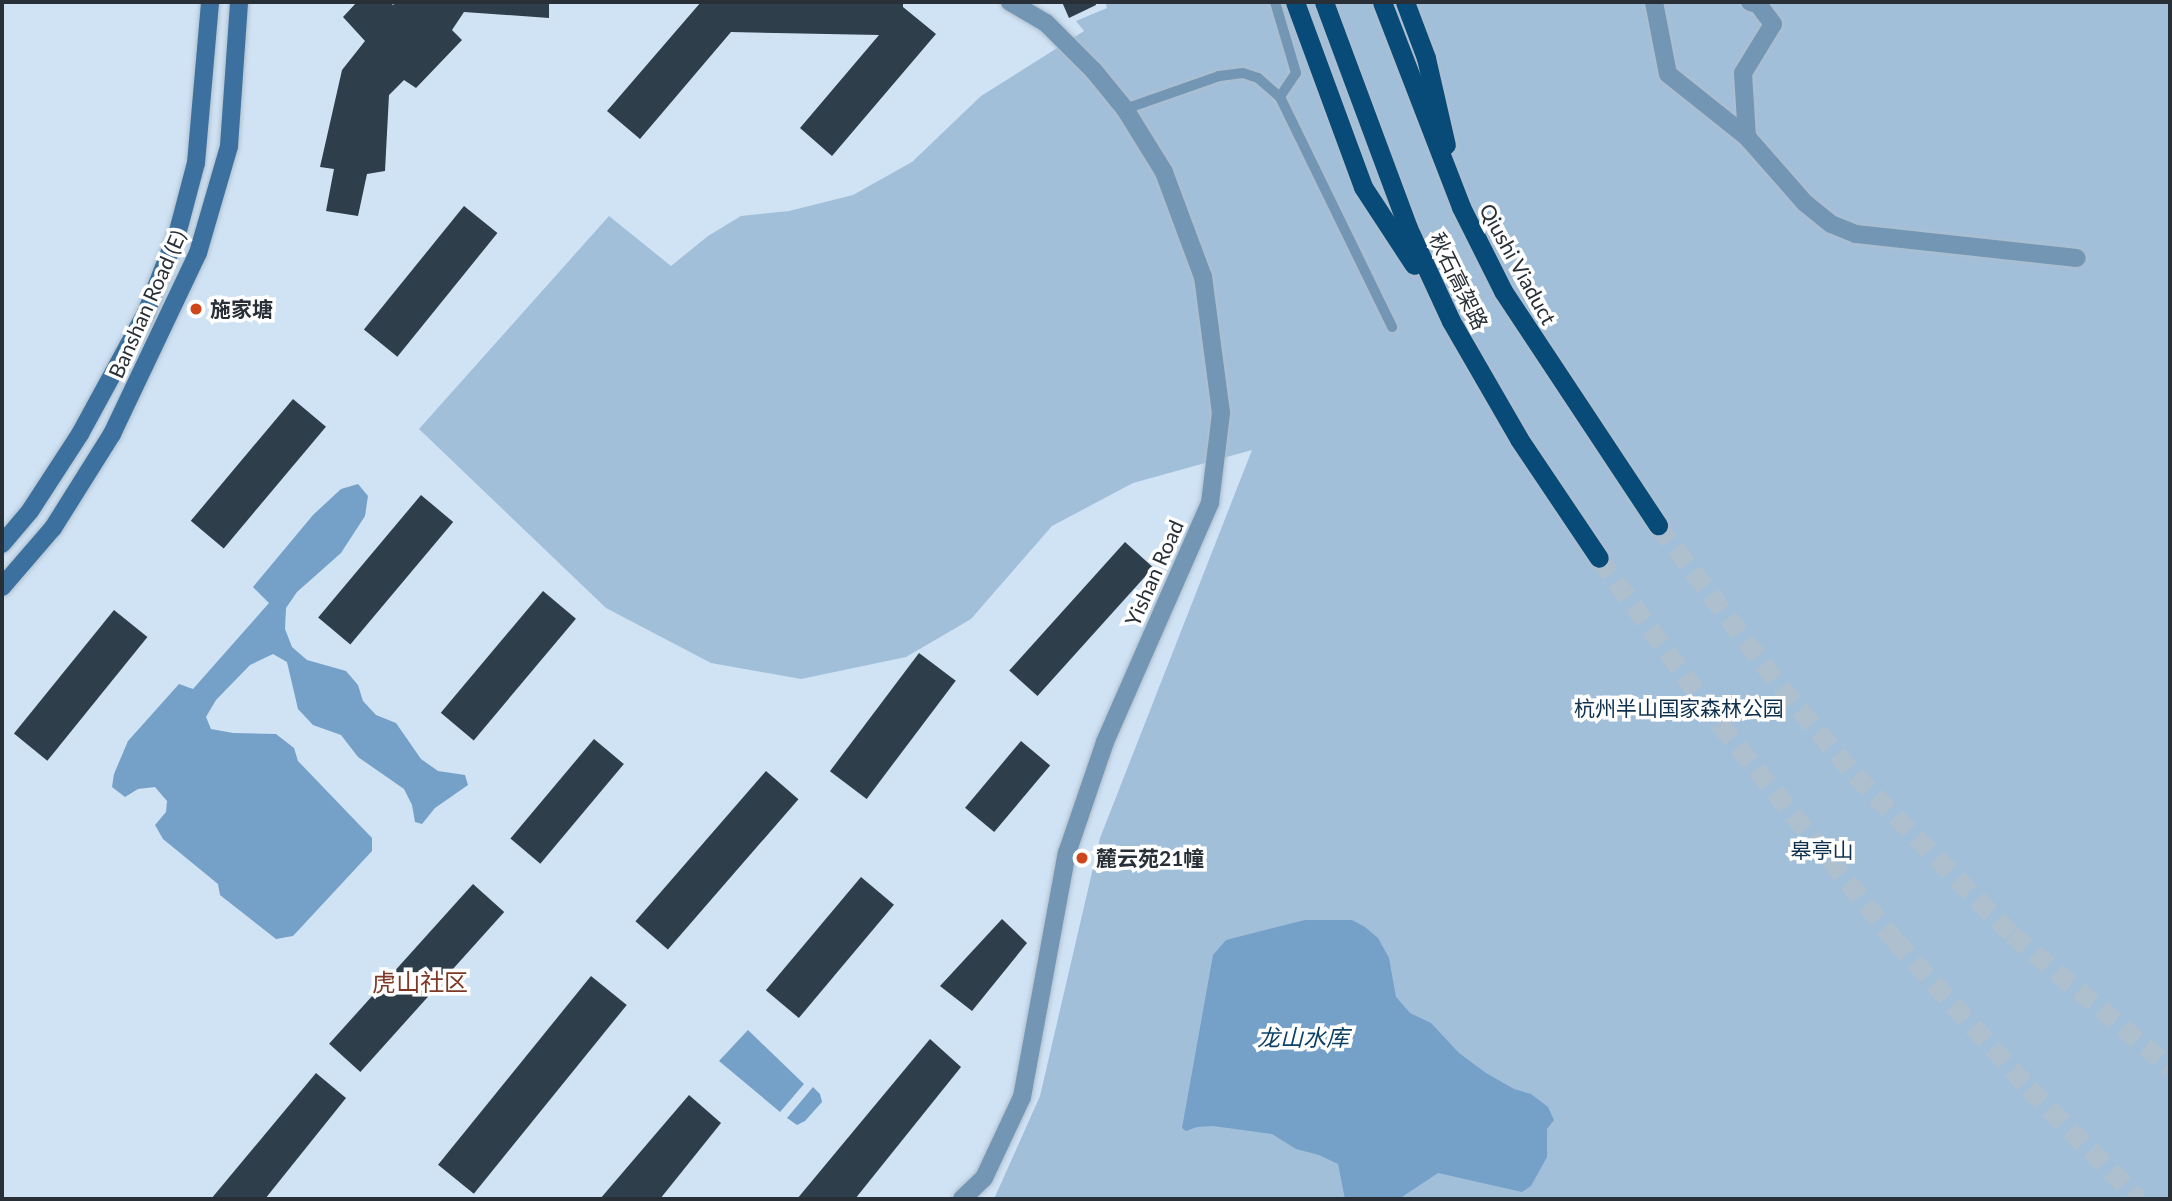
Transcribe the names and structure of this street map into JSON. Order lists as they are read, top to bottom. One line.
{"streets":{"highway":["Qiushi Viaduct","秋石高架路"],"main road":["Banshan Road (E)"],"street":["Yishan Road"]},"districts":["虎山社区"],"water":["龙山水库"],"parks":["杭州半山国家森林公园","皋亭山"],"places":["施家塘","麓云苑21幢"]}
